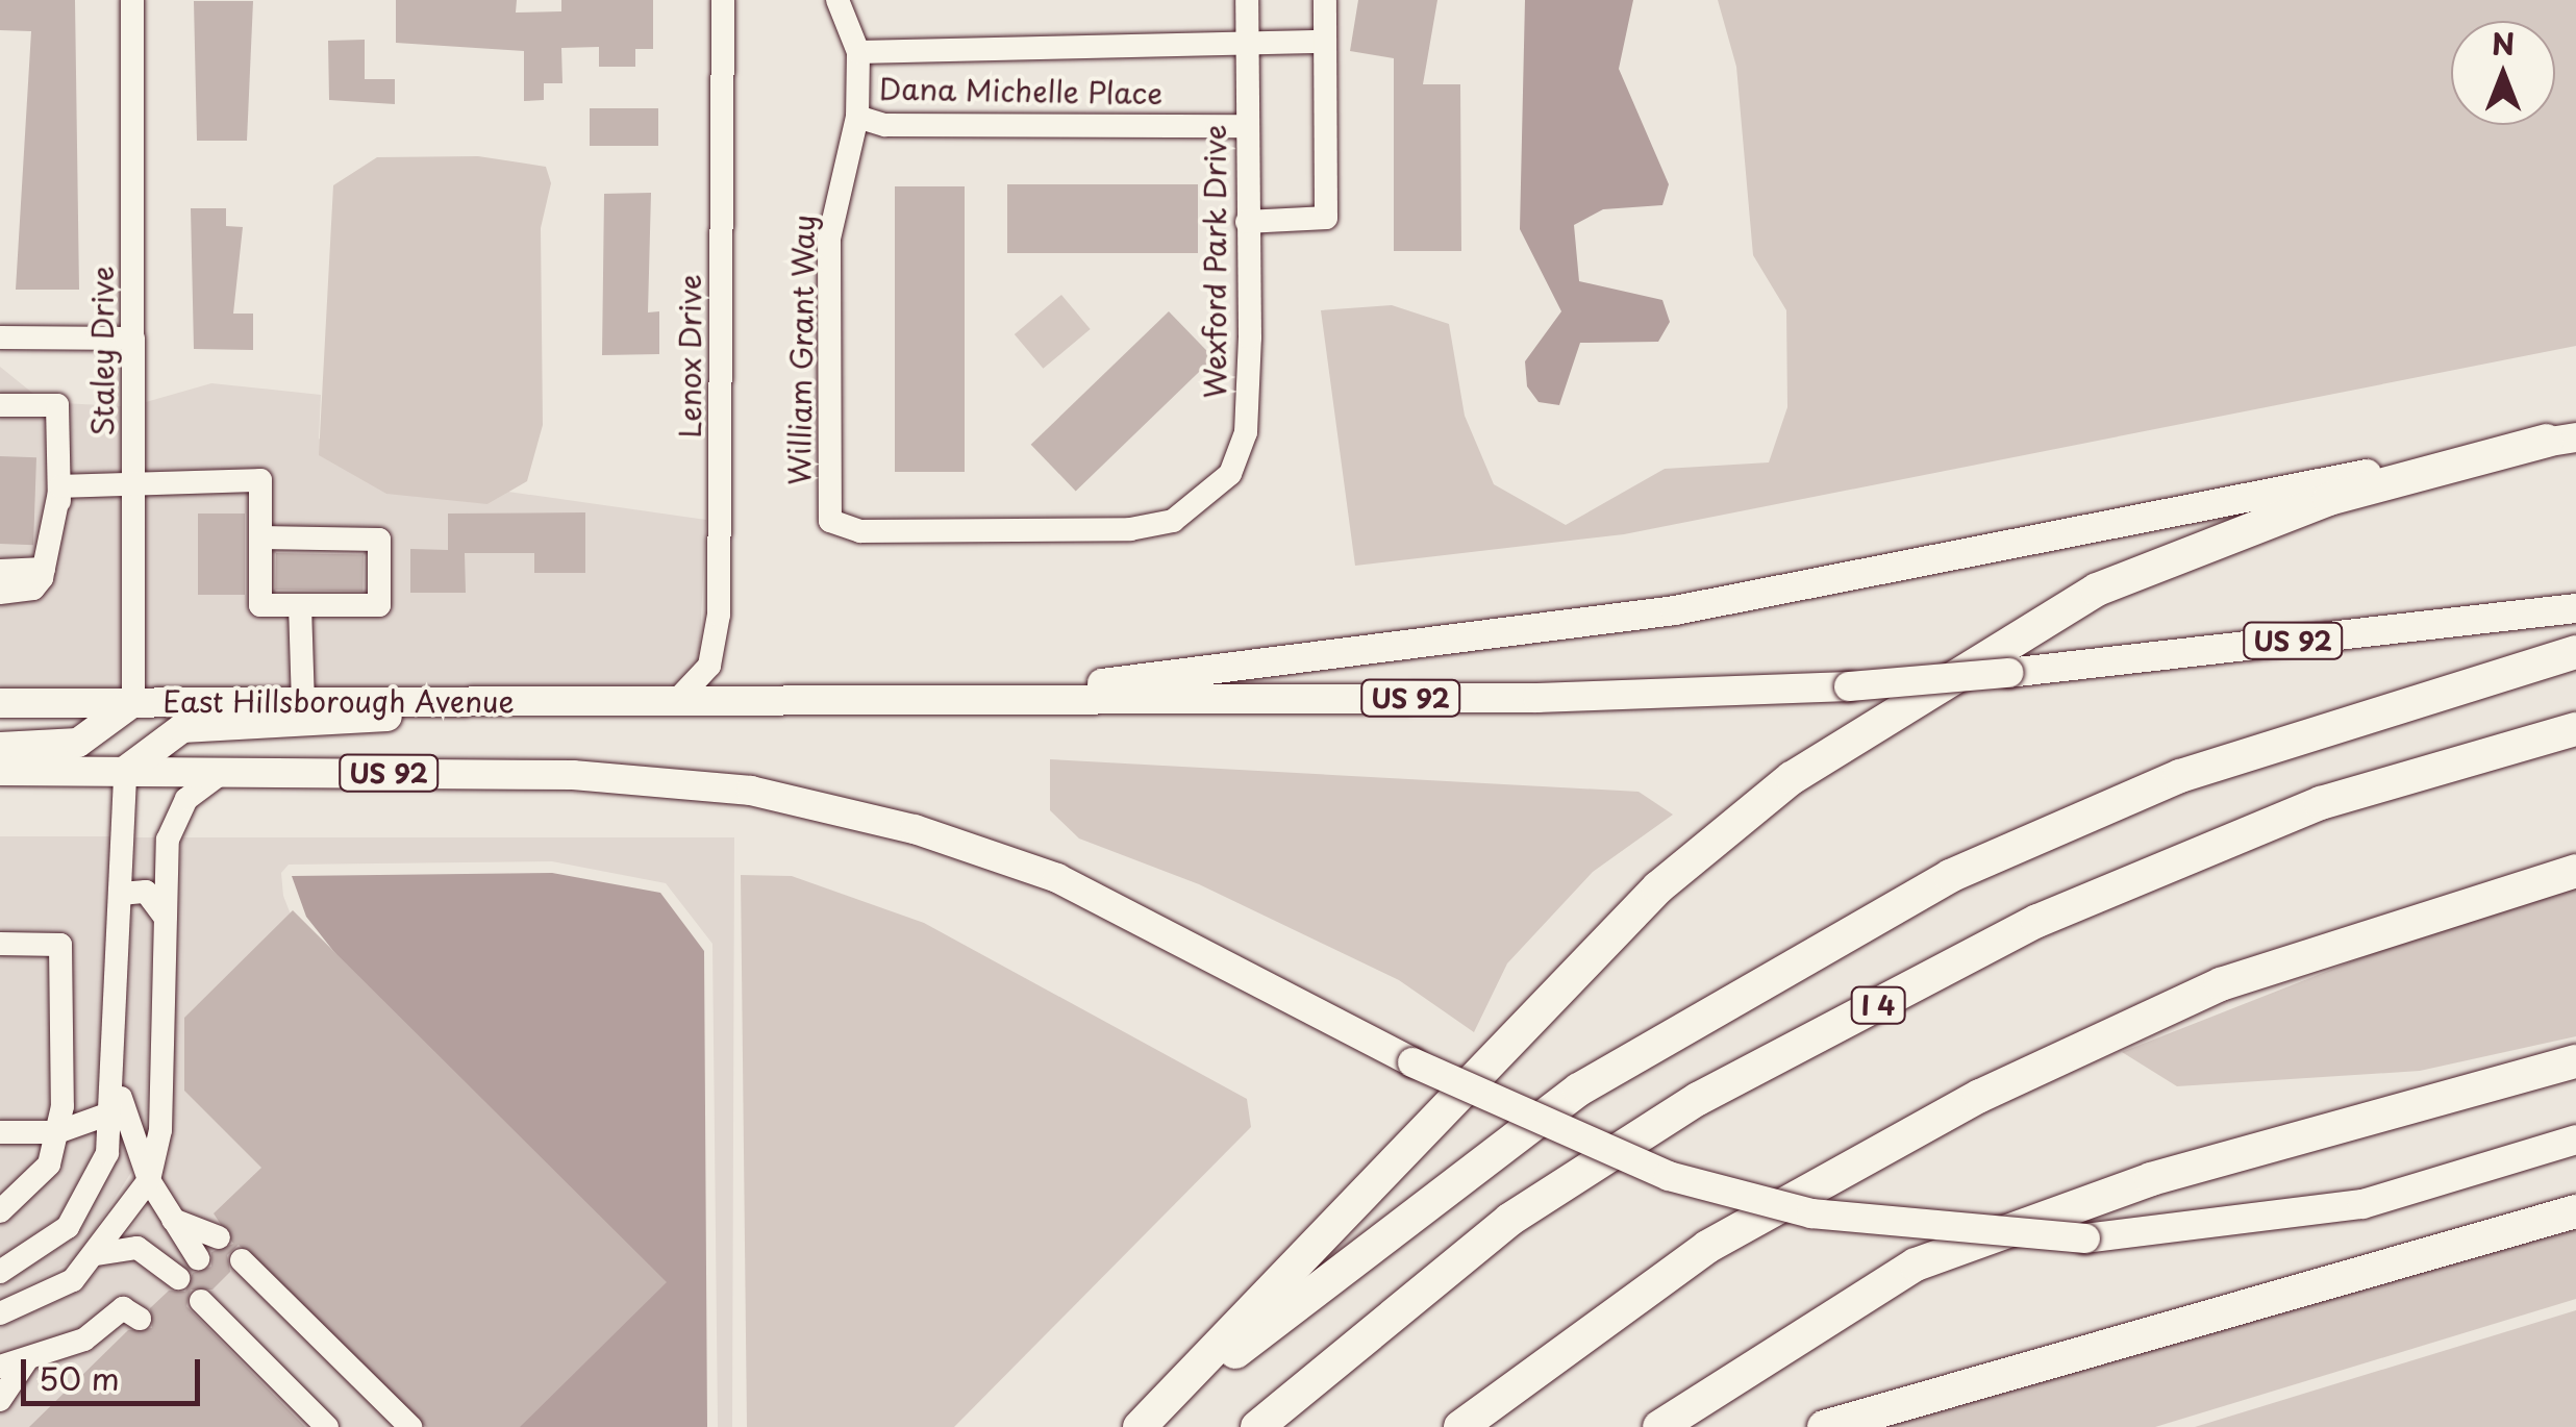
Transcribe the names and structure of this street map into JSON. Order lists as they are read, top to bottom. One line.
{"streets":{"highway":["I 4"],"main road":["US 92","East Hillsborough Avenue"],"street":["Dana Michelle Place","Wexford Park Drive","William Grant Way","Staley Drive","Lenox Drive"]},"crossings":[["Dana Michelle Place","Wexford Park Drive"],["Dana Michelle Place","William Grant Way"],["Wexford Park Drive","William Grant Way"],["Staley Drive","East Hillsborough Avenue"],["Lenox Drive","US 92"],["Lenox Drive","East Hillsborough Avenue"],["US 92","East Hillsborough Avenue"]],"scale_bar":"50 m","north":"top"}
